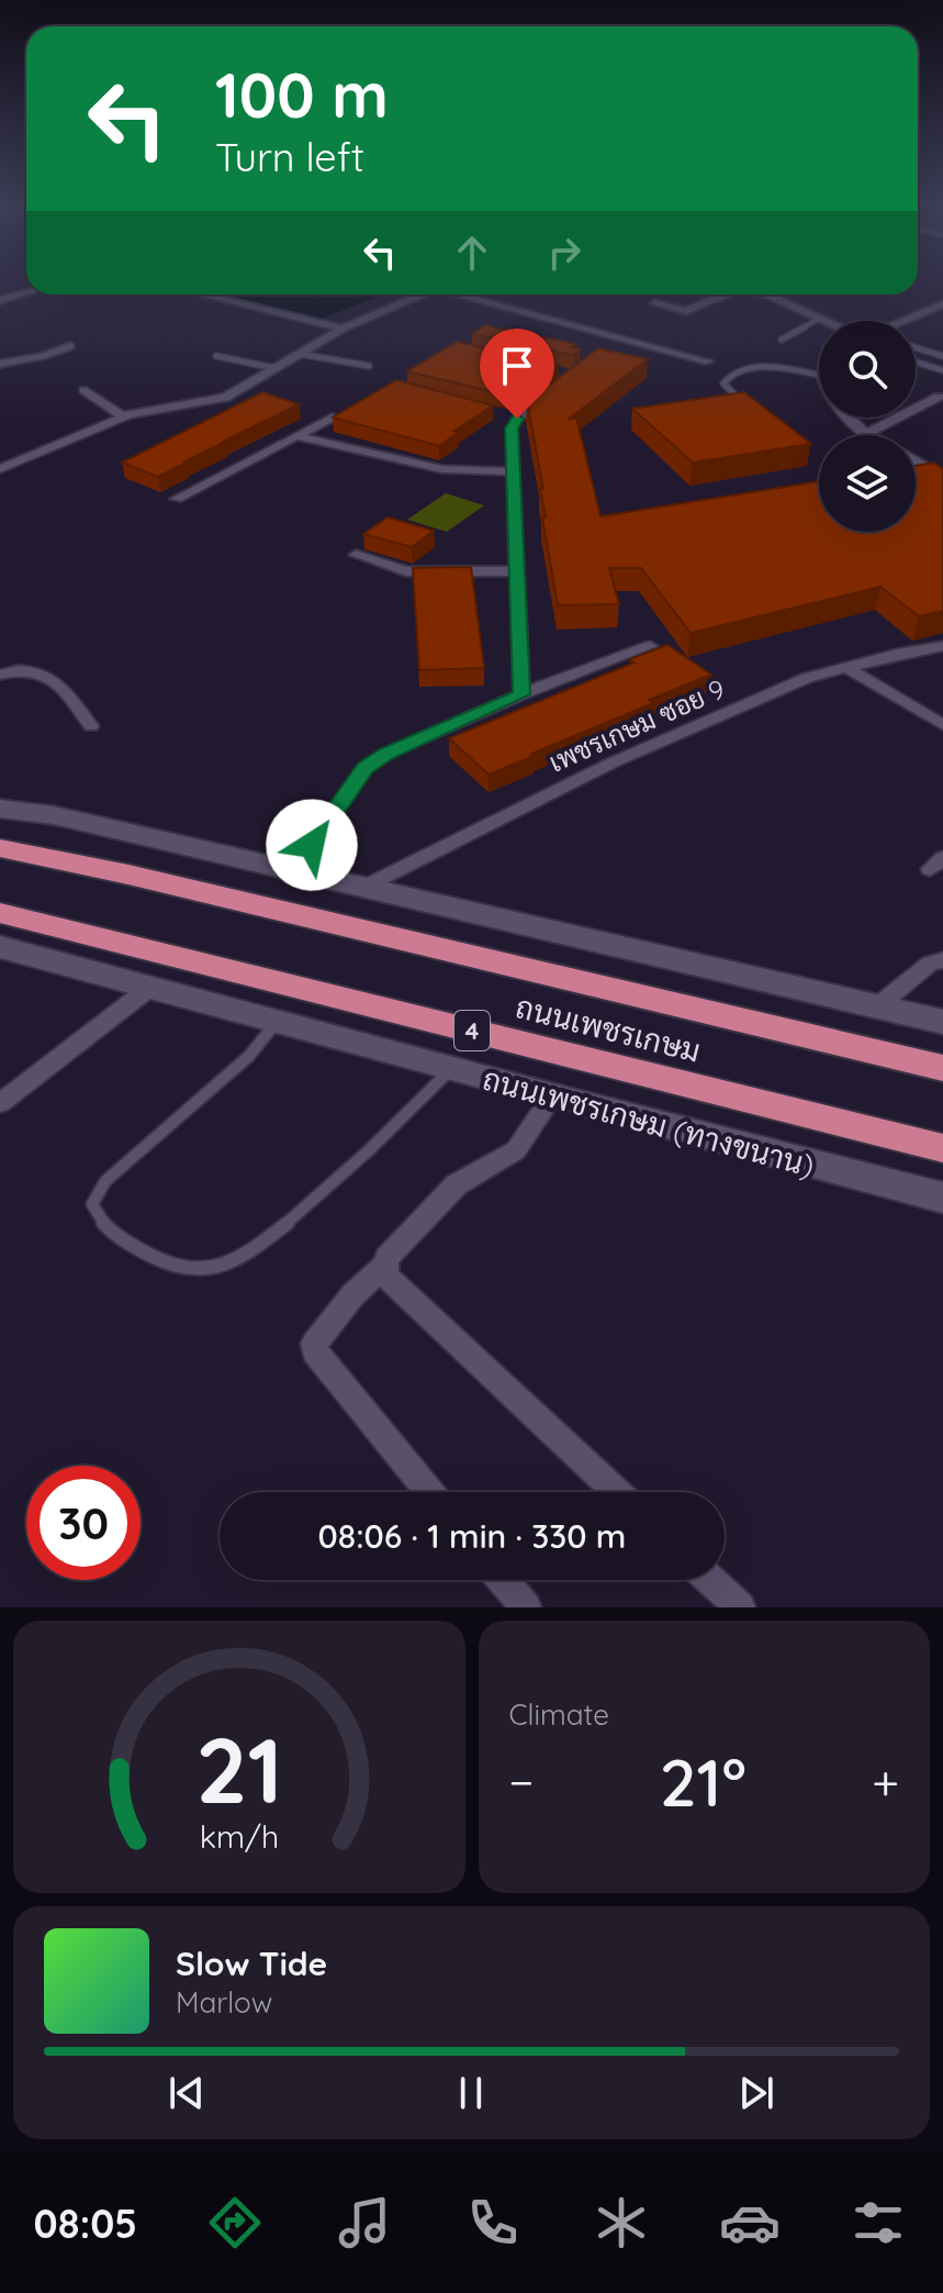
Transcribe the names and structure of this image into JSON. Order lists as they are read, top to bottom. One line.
{"streets":{"highway":["ถนนเพชรเกษม","4"],"main road":["ถนนเพชรเกษม (ทางขนาน)"],"street":["เพชรเกษม ซอย 9"]},"page":{"turn":["100 m","Turn left"],"limit":"30","trip":"08:06 · 1 min · 330 m","tile":"Climate","heat":["−","21°","+"],"song":["Slow Tide","Marlow"],"tabs":"08:05","gauge":["21","km/h"]}}
